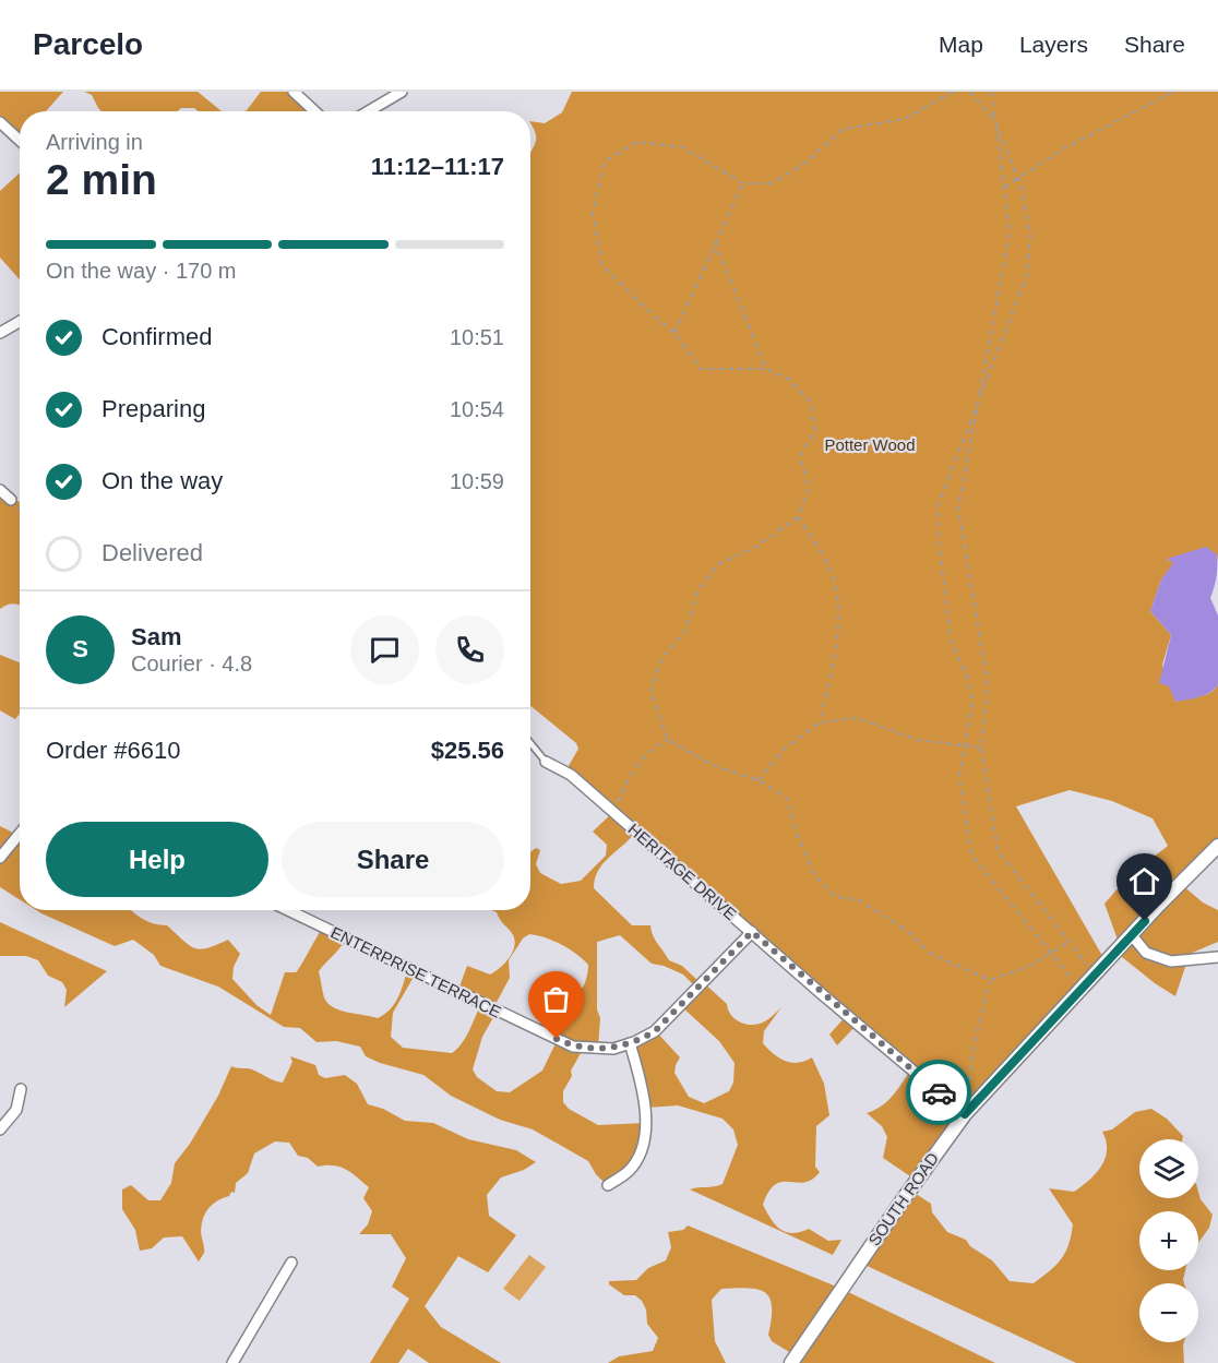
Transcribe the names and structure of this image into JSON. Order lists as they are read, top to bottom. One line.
{"streets":{"street":["HERITAGE DRIVE","ENTERPRISE TERRACE","SOUTH ROAD"]},"crossings":[["HERITAGE DRIVE","ENTERPRISE TERRACE"],["HERITAGE DRIVE","SOUTH ROAD"]],"parks":["Potter Wood"],"page":{"header":"Parcelo","nav":["Map","Layers","Share"],"heading":["2 min","Arriving in","11:12–11:17"],"panel":["Sam","Courier · 4.8","Order #6610","$25.56"],"bar":"On the way · 170 m","list":[["Confirmed","10:51"],["Preparing","10:54"],["On the way","10:59"],"Delivered"],"round":"S","buttons":["Help","Share"],"map_buttons":["+","−"]}}
